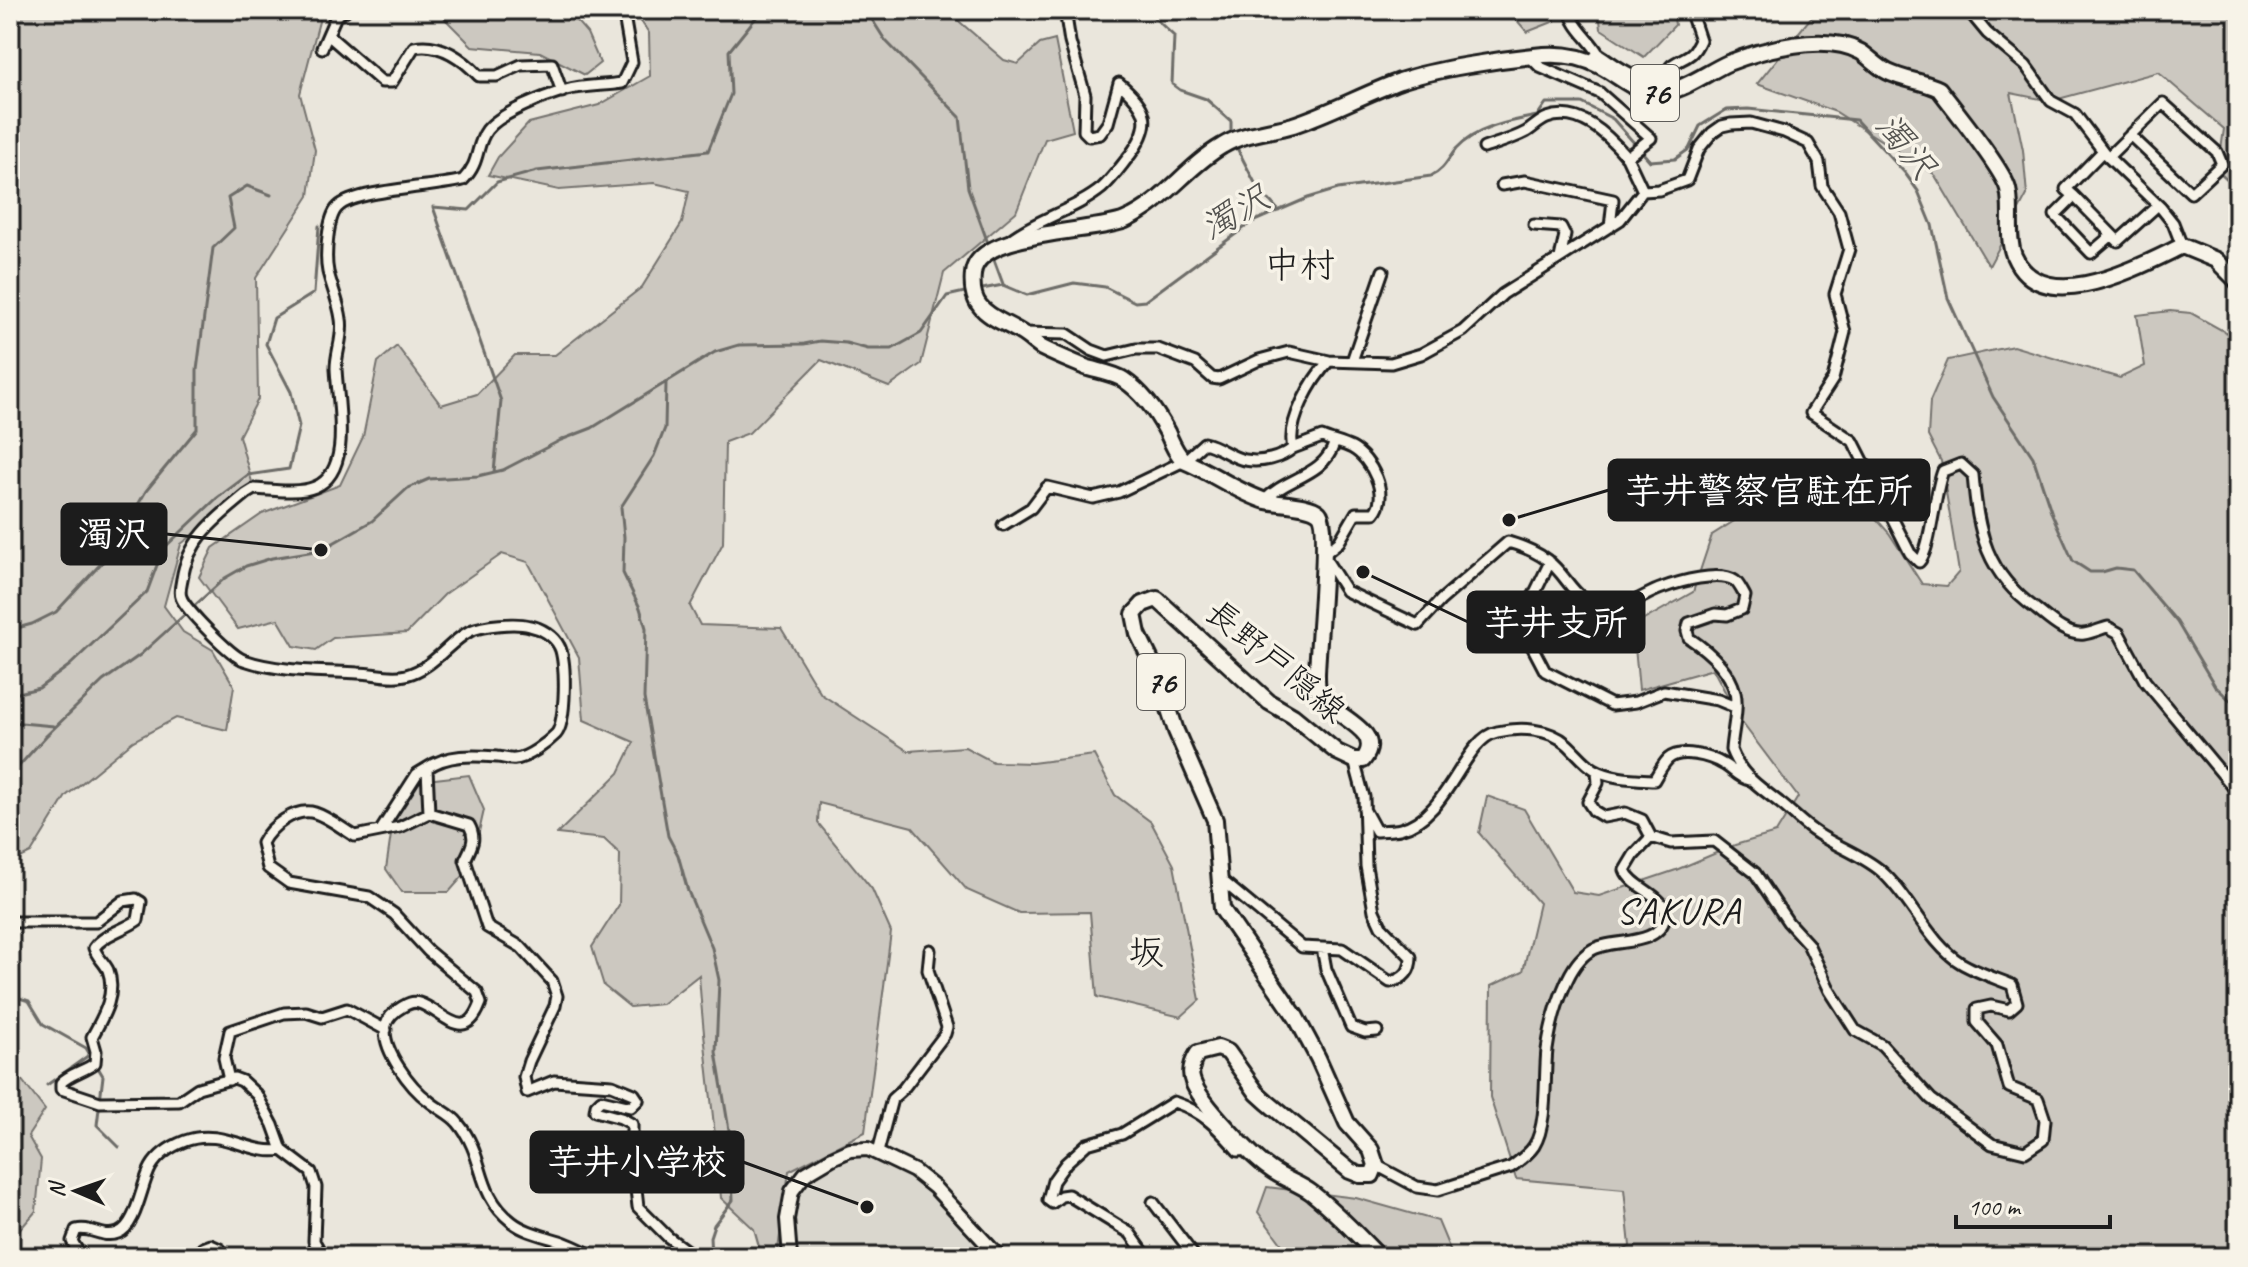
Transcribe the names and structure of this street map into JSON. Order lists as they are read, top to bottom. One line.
{"streets":{"main road":["76","長野戸隠線"]},"crossings":[["76","長野戸隠線"]],"districts":["中村","SAKURA","坂"],"water":["濁沢"],"places":["芋井警察官駐在所","濁沢","芋井支所","芋井小学校"],"scale_bar":"100 m","north":"left"}
